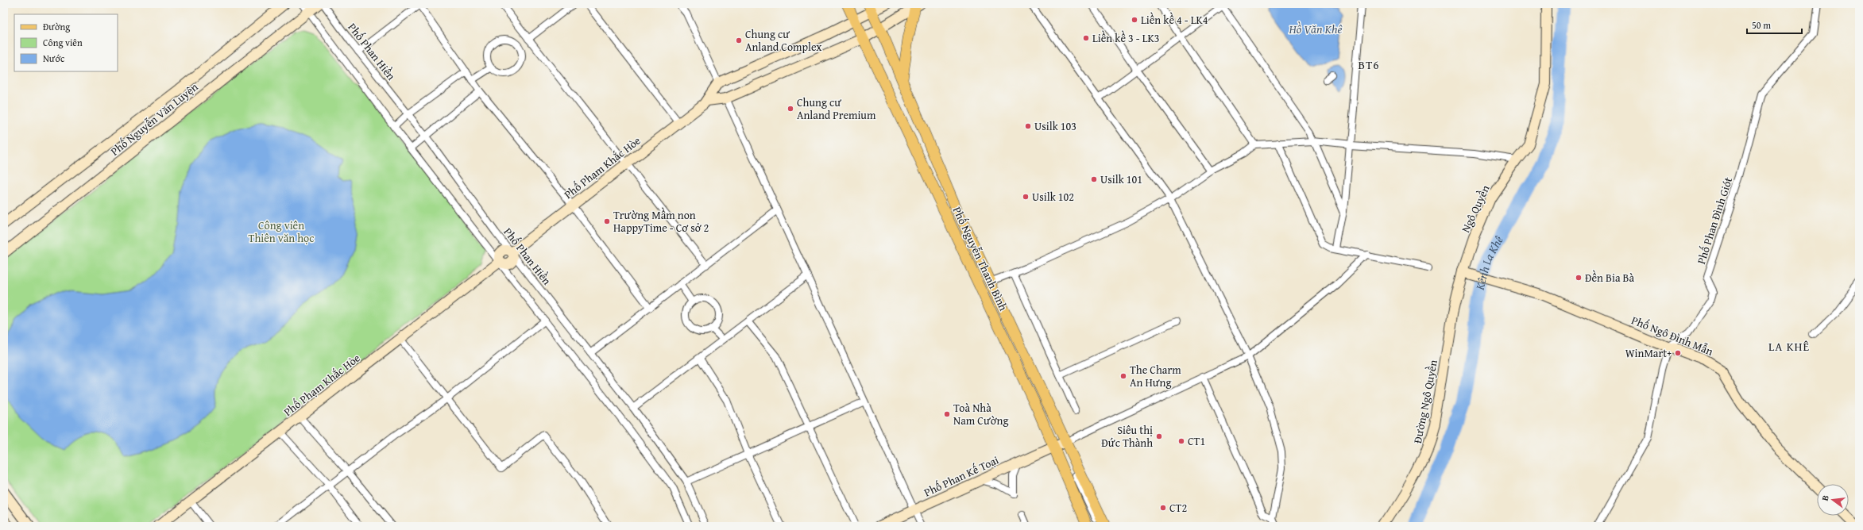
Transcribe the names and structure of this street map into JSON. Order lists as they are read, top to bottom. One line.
{"streets":{"main road":["Phố Nguyễn Thanh Bình"],"street":["Phố Phan Hiền","Phố Nguyễn Văn Luyện","Phố Phạm Khắc Hòe","Ngô Quyền","Phố Phan Đình Giót","Phố Ngô Đình Mẫn","Đường Ngô Quyền","Phố Phan Kế Toại"]},"crossings":[["Phố Phan Hiền","Phố Phạm Khắc Hòe"],["Ngô Quyền","Phố Ngô Đình Mẫn"],["Ngô Quyền","Đường Ngô Quyền"],["Phố Phan Đình Giót","Phố Ngô Đình Mẫn"],["Phố Nguyễn Thanh Bình","Phố Phan Kế Toại"],["Phố Ngô Đình Mẫn","Đường Ngô Quyền"]],"districts":["BT6","LA KHÊ"],"water":["Hồ Văn Khê","Kênh La Khê"],"parks":["Công viên Thiên văn học"],"places":["Liền kề 4 - LK4","Liền kề 3 - LK3","Chung cư Anland Complex","Chung cư Anland Premium","Usilk 103","Usilk 101","Usilk 102","Trường Mầm non HappyTime - Cơ sở 2","Đền Bia Bà","WinMart+","The Charm An Hưng","Toà Nhà Nam Cường","Siêu thị Đức Thành","CT1","CT2"],"legend":["Đường","Công viên","Nước"],"scale_bar":"50 m","north":"left"}
